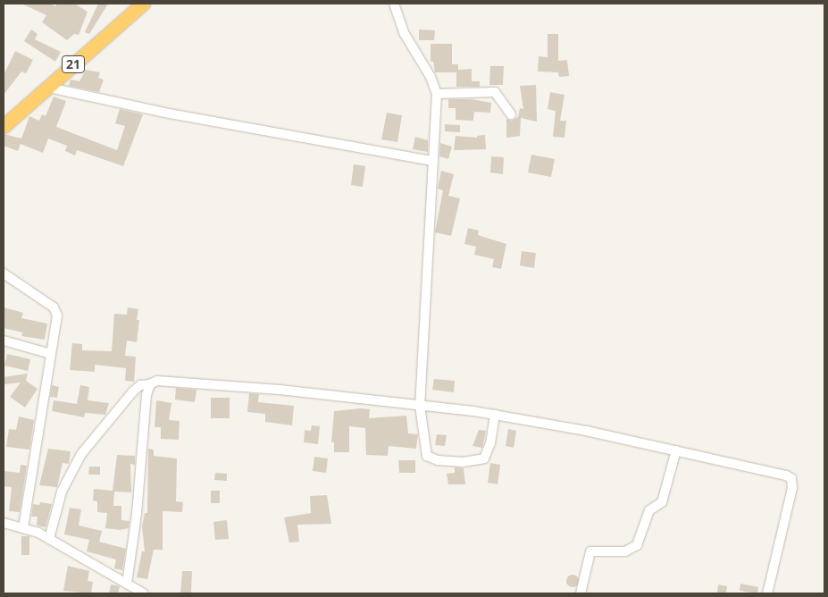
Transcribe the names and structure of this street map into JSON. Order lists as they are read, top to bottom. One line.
{"streets":{"highway":["21"]}}
